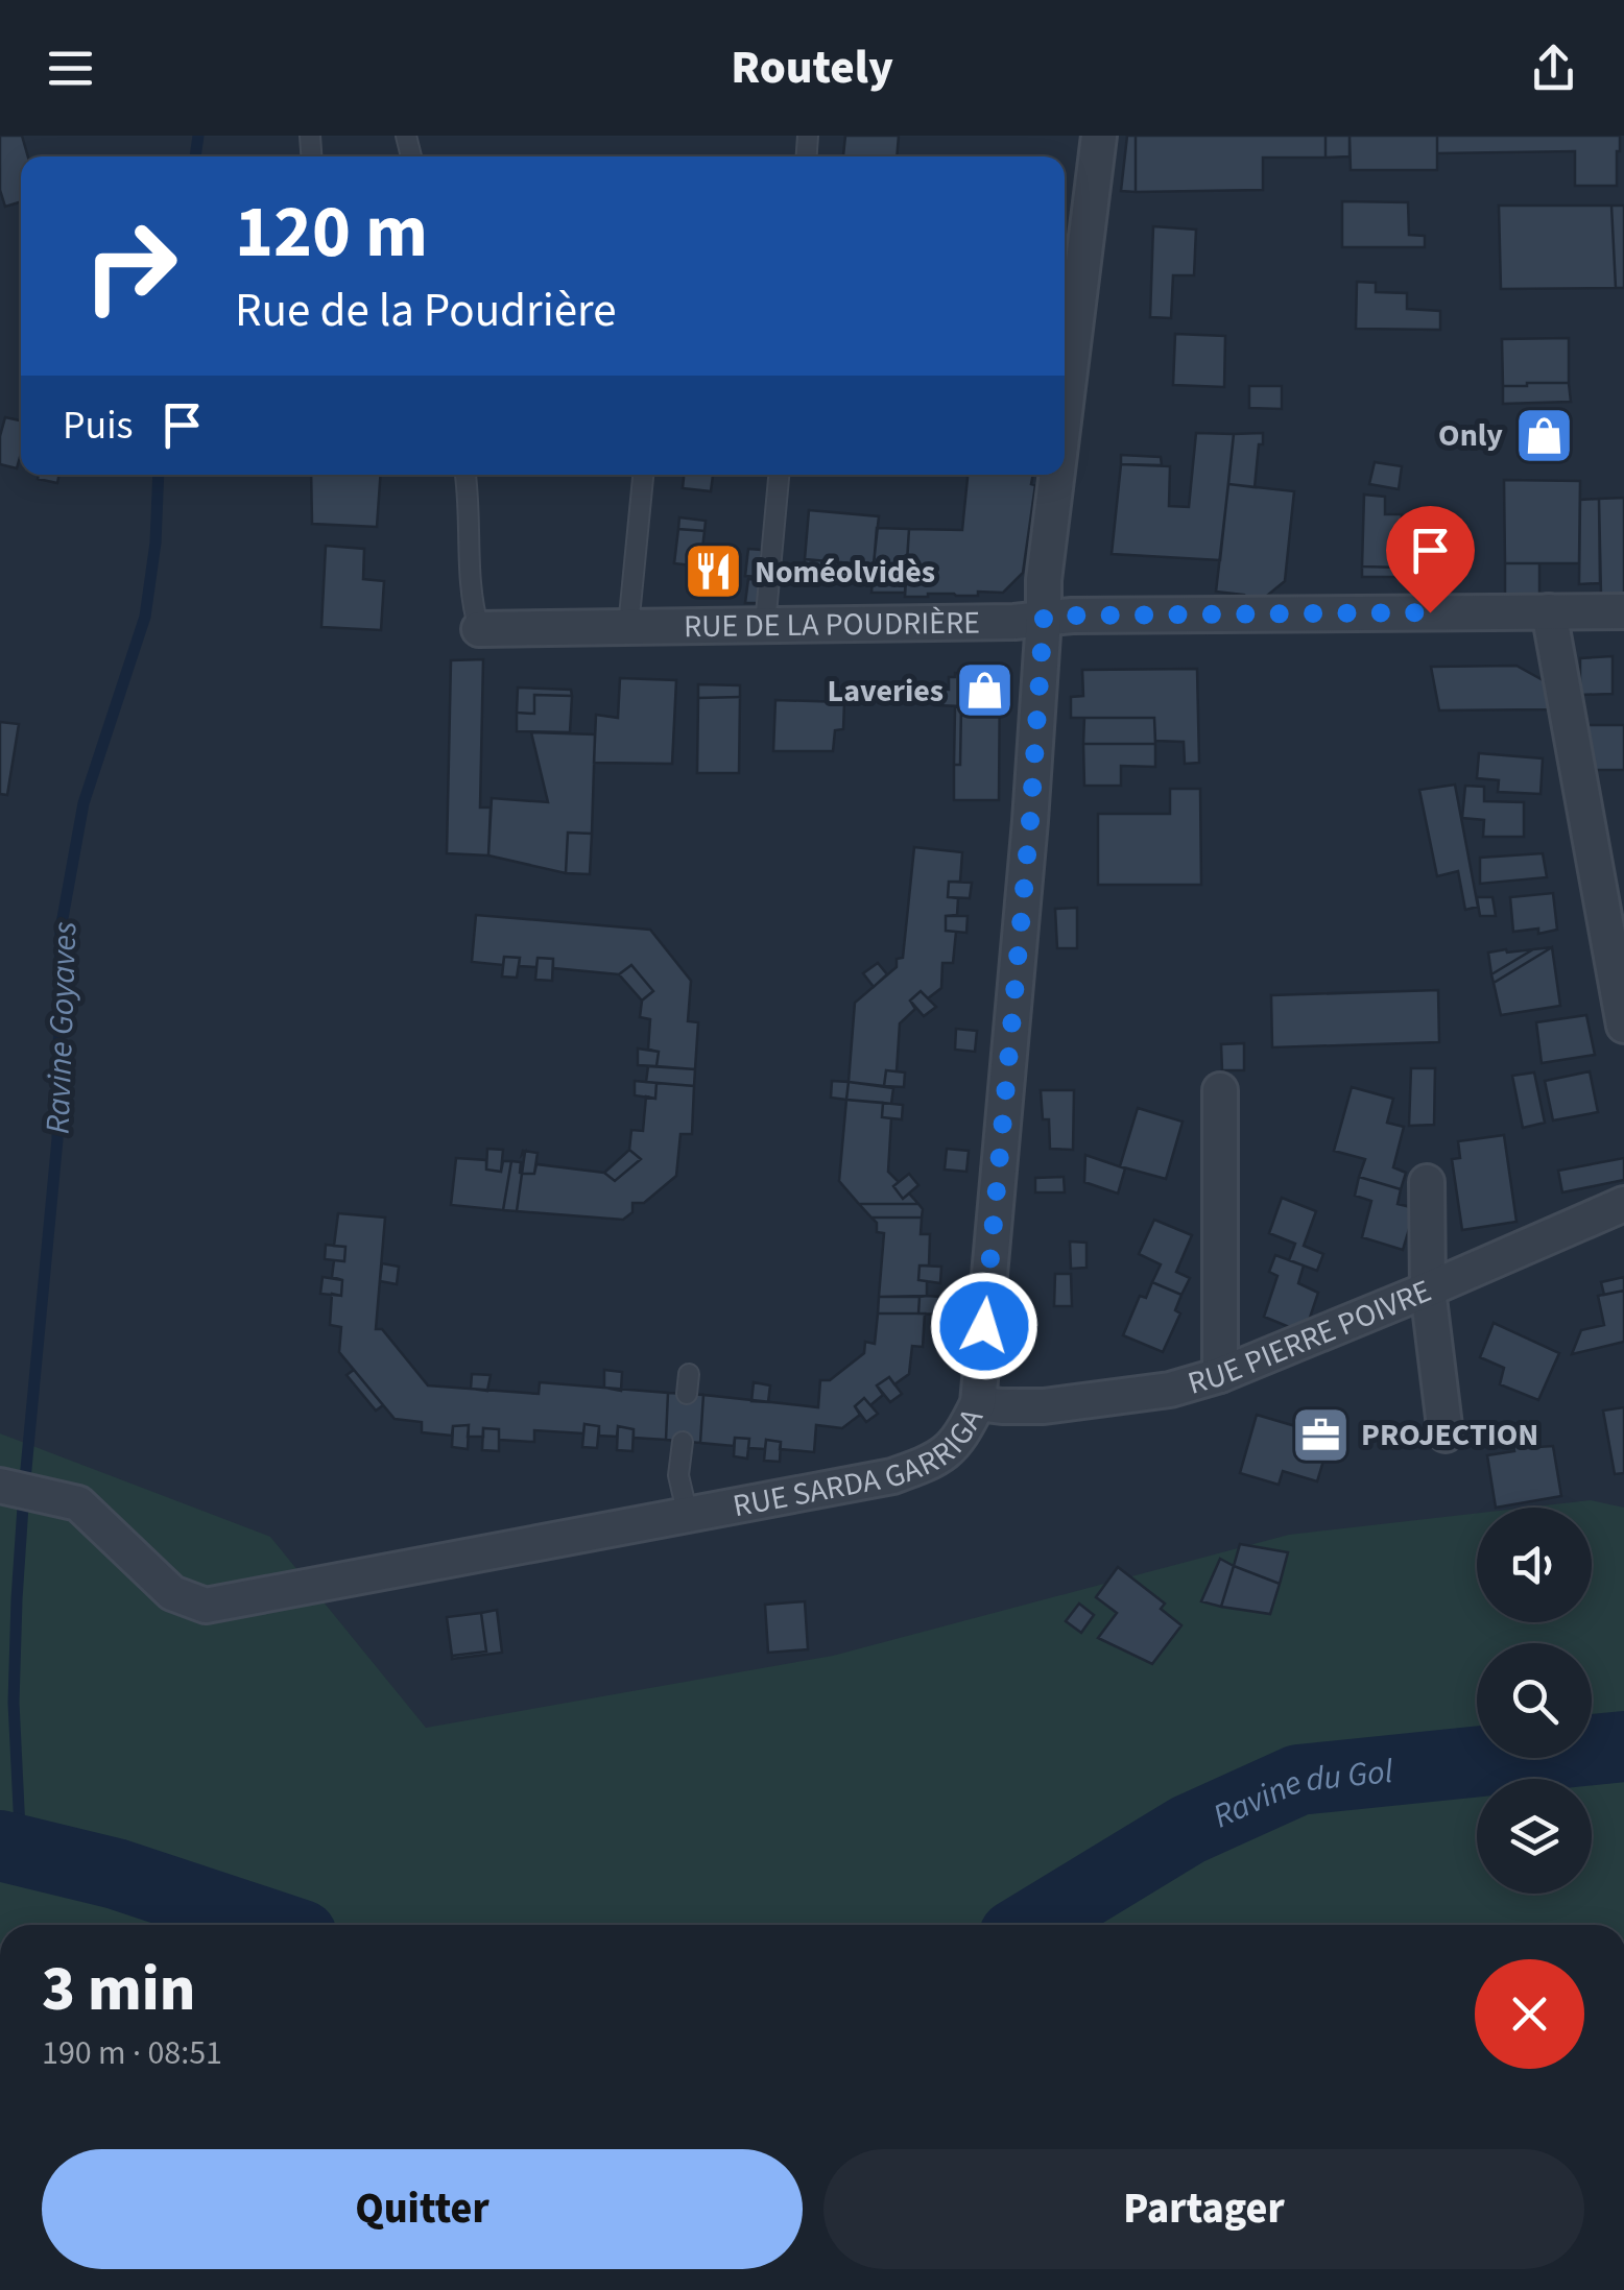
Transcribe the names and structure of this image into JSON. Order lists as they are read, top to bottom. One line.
{"streets":{"street":["RUE DE LA POUDRIÈRE","RUE PIERRE POIVRE","RUE SARDA GARRIGA"]},"crossings":[["RUE DE LA POUDRIÈRE","RUE SARDA GARRIGA"],["RUE PIERRE POIVRE","RUE SARDA GARRIGA"]],"water":["Ravine Goyaves","Ravine du Gol"],"places":{"shop":["Only","Laveries"],"restaurant":["Noméolvidès"],"office":["PROJECTION"]},"page":{"header":"Routely","turn":["120 m","Rue de la Poudrière"],"then":"Puis","heading":["3 min","190 m · 08:51"],"buttons":["Quitter","Partager"]}}
